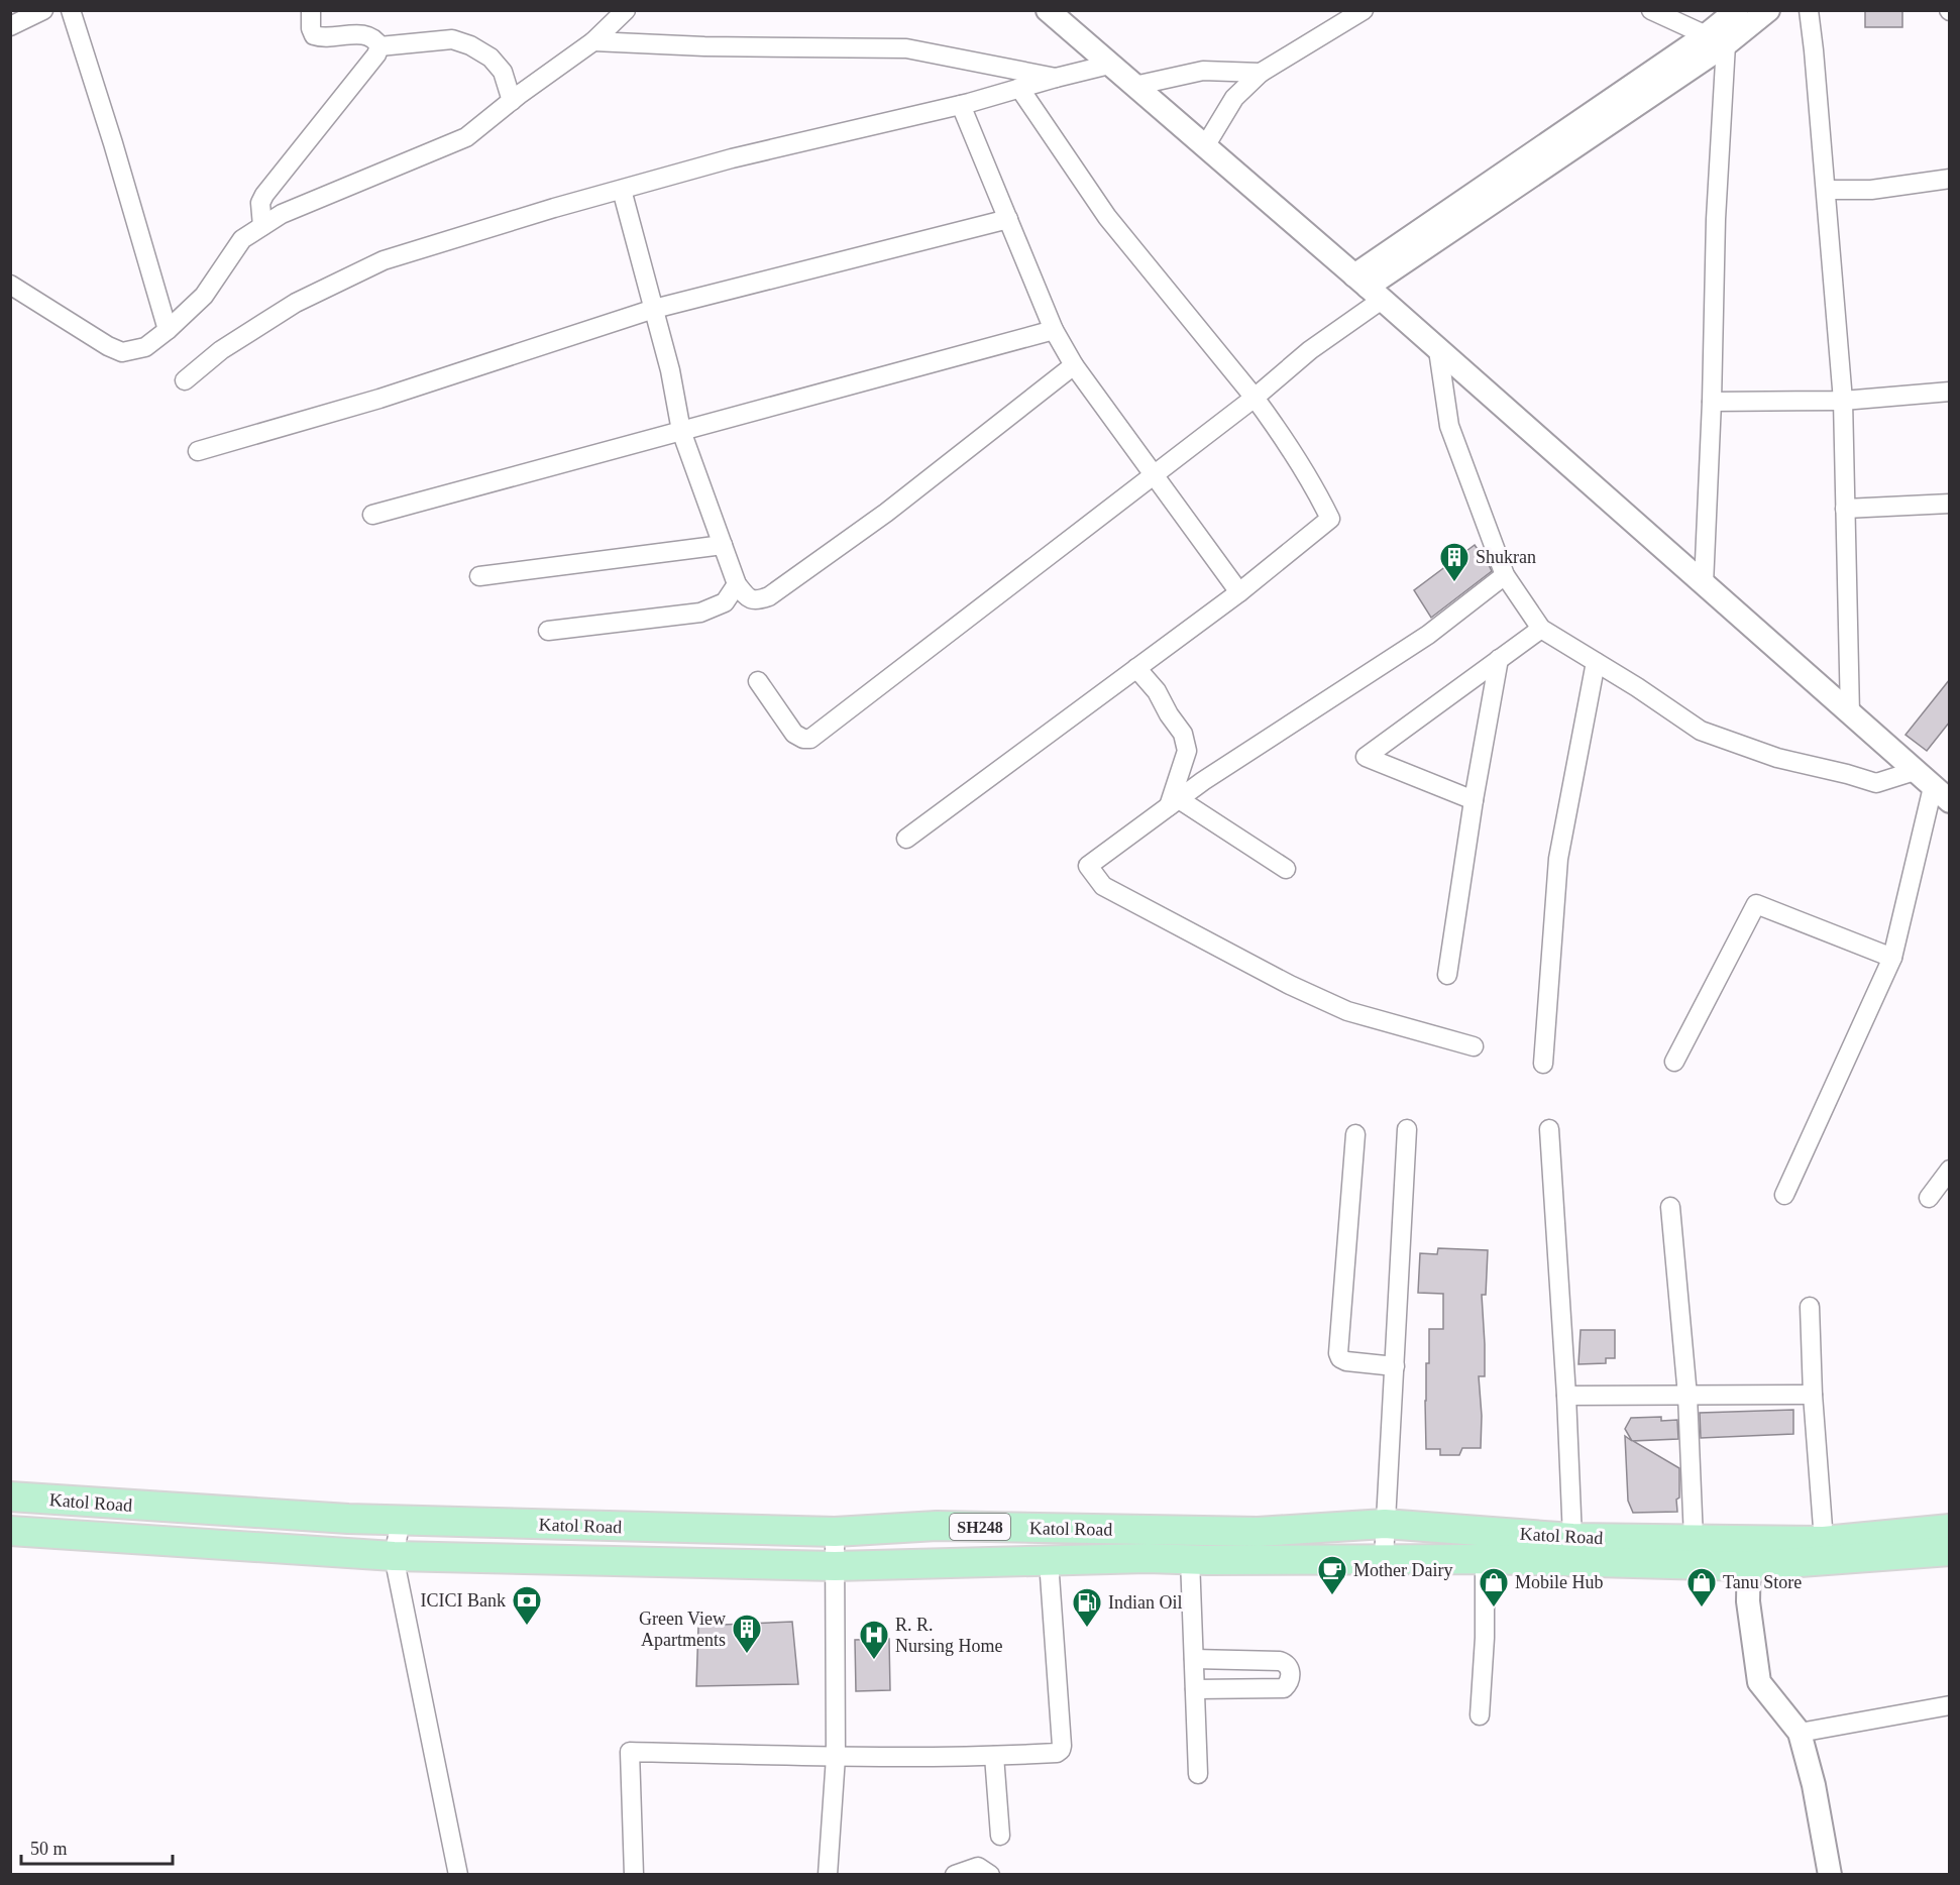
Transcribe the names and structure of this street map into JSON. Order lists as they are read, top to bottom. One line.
{"streets":{"main road":["Katol Road","SH248"]},"places":{"building":["Shukran","Green View Apartments"],"cafe":["Mother Dairy"],"shop":["Mobile Hub","Tanu Store"],"bank":["ICICI Bank"],"fuel station":["Indian Oil"],"hospital":["R. R. Nursing Home"]},"scale_bar":"50 m"}
